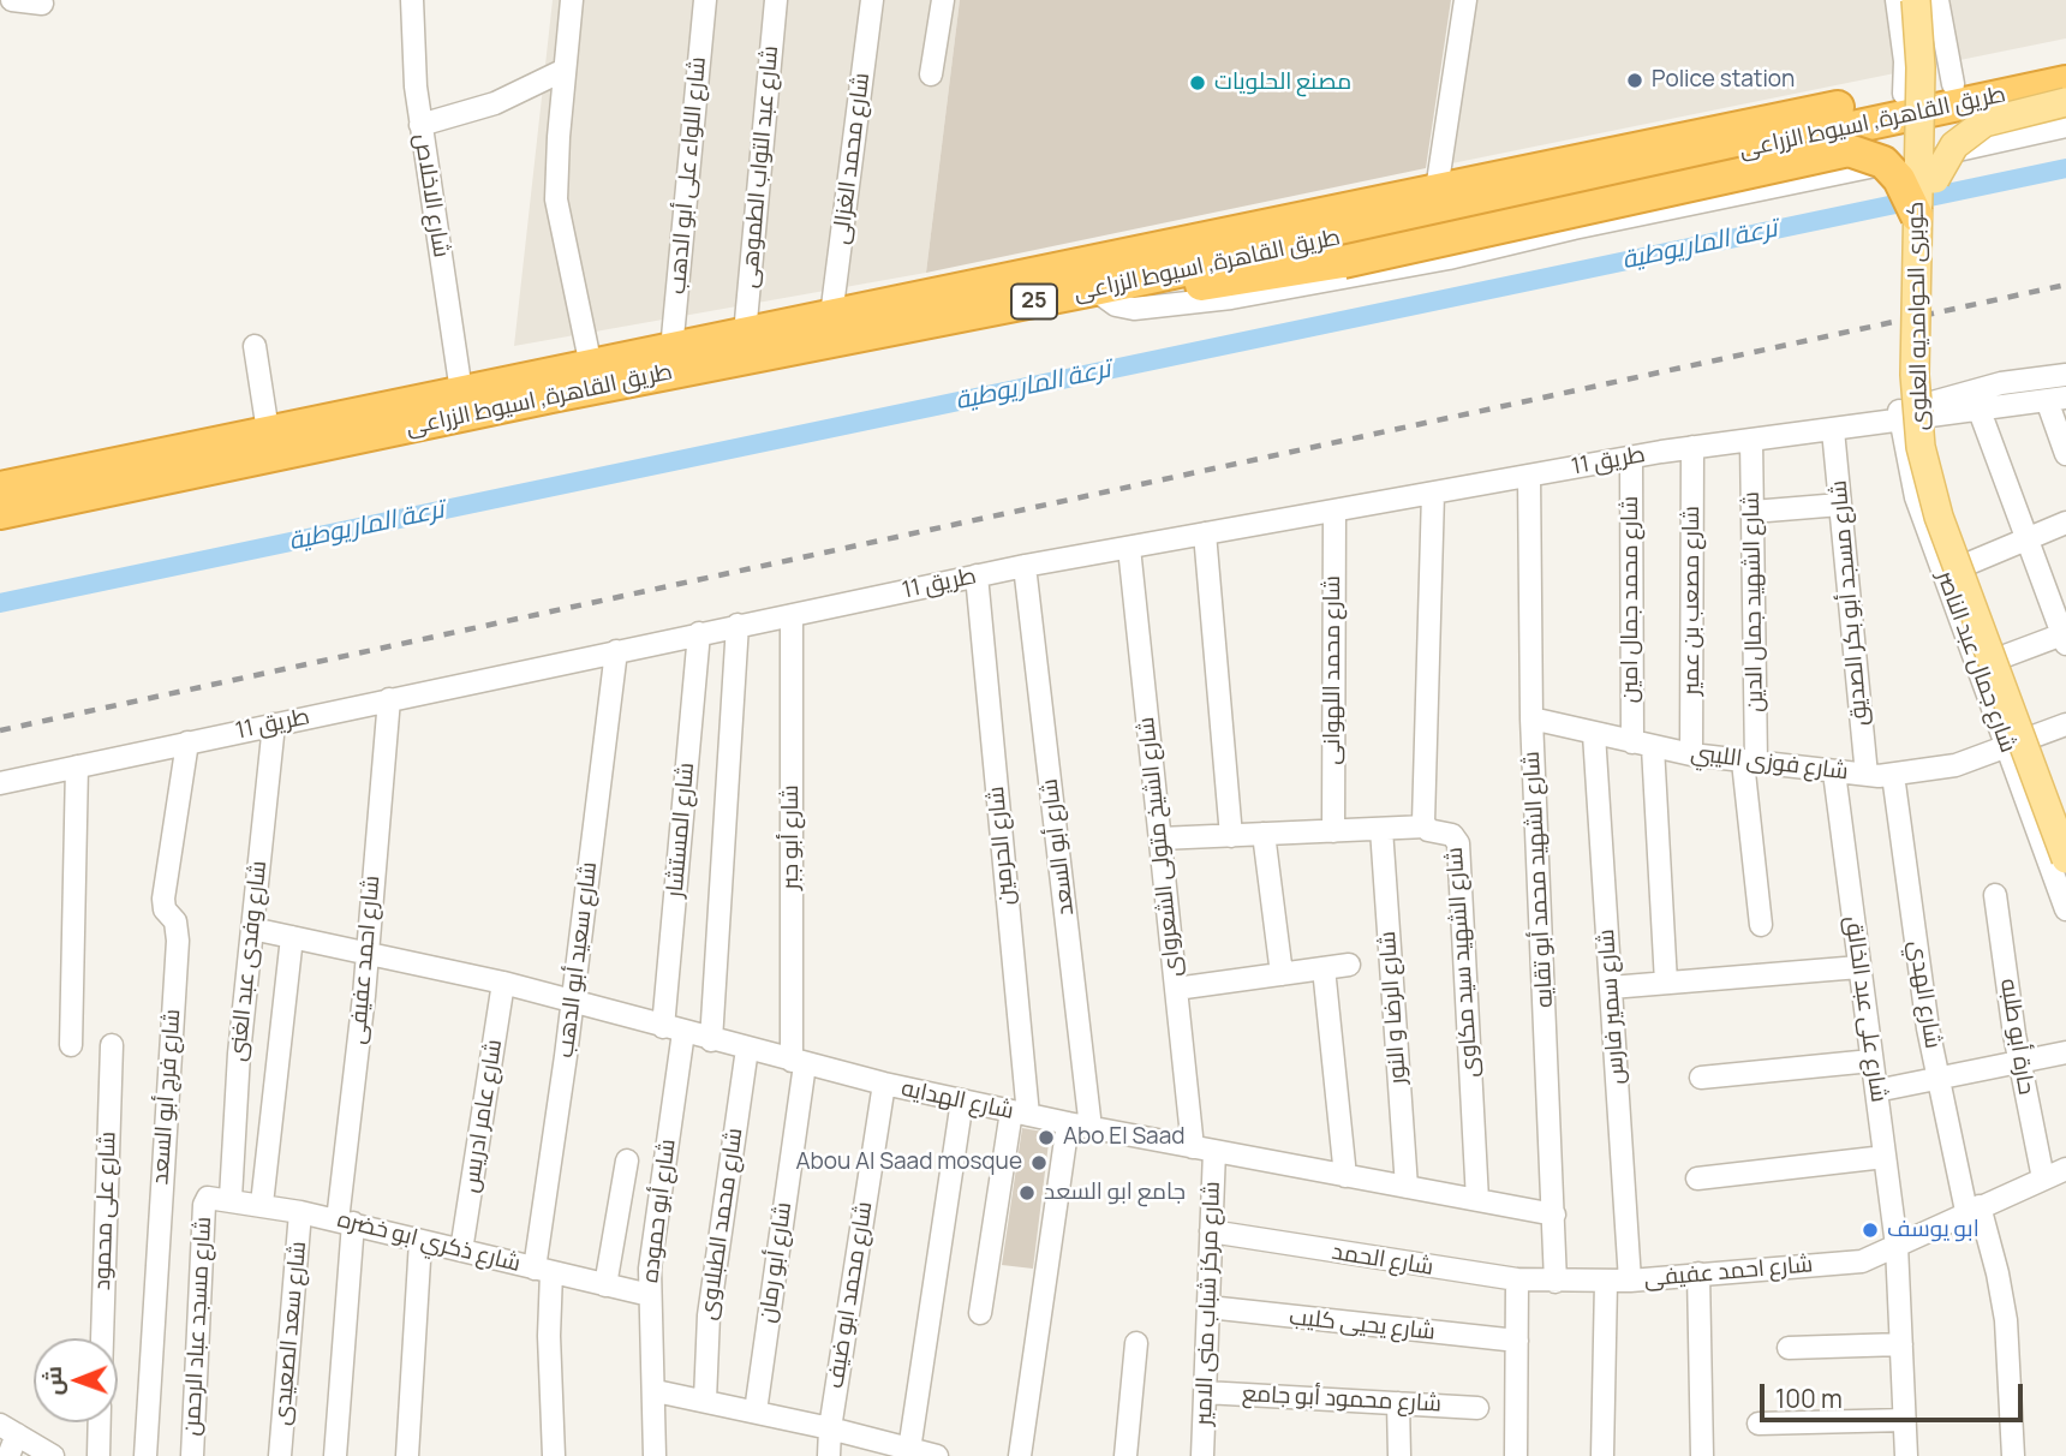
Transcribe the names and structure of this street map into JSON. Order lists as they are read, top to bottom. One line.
{"streets":{"highway":["طريق القاهرة, اسيوط الزراعى","25"],"main road":["كوبرى الحوامديه العلوى"],"street":["شارع محمد الغزالى","شارع عبد التواب الطموهى","شارع اللواء على أبو الدهب","شارع الاخلاص","طريق 11","شارع محمد جمال امين","شارع مصعب بن عمير","شارع الشهيد جمال الدين","شارع مسجد أبو بكر الصديق","شارع جمال عبد الناصر","شارع محمد اللهوانى","شارع فوزى الليبي","شارع المستشار","شارع أبو جبر","شارع الحرمين","شارع أبو السعد","شارع الشيخ متولى الشعرواى","شارع الشهيد محمد أبو تقايه","شارع احمد عفيفى","شارع سعيد أبو الدهب","شارع وفدى عبد الغنى","شارع الشهيد سيد مكاوى","شارع الهدي","شارع سمير فارس","شارع الرضا و النور","شارع على عبد الخالق","حارة أبو طلبه","شارع فرج أبو السعد","شارع الهدايه","شارع عامر ادريس","شارع على محمود","شارع أبو حموده","شارع محمد الطبلاوى","شارع ذكري ابو خضره","شارع الحمد","شارع أبو رمان","شارع محمد ابو ضيف","شارع مركز شباب منى الامير","شارع يحيى كليب","شارع مسجد عباد الرحمن","شارع سعد الصعيدى","شارع محمود أبو جامع"]},"crossings":[["طريق القاهرة, اسيوط الزراعى","شارع محمد الغزالى"],["طريق القاهرة, اسيوط الزراعى","شارع عبد التواب الطموهى"],["طريق القاهرة, اسيوط الزراعى","شارع اللواء على أبو الدهب"],["طريق القاهرة, اسيوط الزراعى","شارع الاخلاص"],["طريق 11","شارع محمد جمال امين"],["طريق 11","شارع مصعب بن عمير"],["طريق 11","شارع الشهيد جمال الدين"],["طريق 11","شارع مسجد أبو بكر الصديق"],["طريق 11","شارع جمال عبد الناصر"],["طريق 11","شارع محمد اللهوانى"],["طريق 11","شارع المستشار"],["طريق 11","شارع أبو جبر"],["طريق 11","شارع الحرمين"],["طريق 11","شارع أبو السعد"],["طريق 11","شارع الشيخ متولى الشعرواى"],["طريق 11","شارع الشهيد محمد أبو تقايه"],["طريق 11","شارع احمد عفيفى"],["طريق 11","شارع سعيد أبو الدهب"],["طريق 11","شارع وفدى عبد الغنى"],["طريق 11","شارع الشهيد سيد مكاوى"],["طريق 11","شارع فرج أبو السعد"],["شارع محمد جمال امين","شارع فوزى الليبي"],["شارع مصعب بن عمير","شارع فوزى الليبي"],["شارع الشهيد جمال الدين","شارع فوزى الليبي"],["شارع مسجد أبو بكر الصديق","شارع فوزى الليبي"],["شارع جمال عبد الناصر","شارع فوزى الليبي"],["شارع فوزى الليبي","شارع الشهيد محمد أبو تقايه"],["شارع فوزى الليبي","شارع الهدي"],["شارع فوزى الليبي","شارع سمير فارس"],["شارع فوزى الليبي","شارع على عبد الخالق"],["شارع المستشار","شارع الهدايه"],["شارع المستشار","شارع أبو حموده"],["شارع أبو جبر","شارع الهدايه"],["شارع أبو جبر","شارع أبو رمان"],["شارع الحرمين","شارع الهدايه"],["شارع أبو السعد","شارع الهدايه"],["شارع الشيخ متولى الشعرواى","شارع الهدايه"],["شارع الشيخ متولى الشعرواى","شارع مركز شباب منى الامير"],["شارع الشهيد محمد أبو تقايه","شارع احمد عفيفى"],["شارع الشهيد محمد أبو تقايه","شارع الهدايه"],["شارع الشهيد محمد أبو تقايه","شارع الحمد"],["شارع احمد عفيفى","شارع الهدي"],["شارع احمد عفيفى","شارع سمير فارس"],["شارع احمد عفيفى","شارع على عبد الخالق"],["شارع احمد عفيفى","حارة أبو طلبه"],["شارع احمد عفيفى","شارع الهدايه"],["شارع احمد عفيفى","شارع ذكري ابو خضره"],["شارع احمد عفيفى","شارع الحمد"],["شارع سعيد أبو الدهب","شارع الهدايه"],["شارع سعيد أبو الدهب","شارع ذكري ابو خضره"],["شارع وفدى عبد الغنى","شارع الهدايه"],["شارع وفدى عبد الغنى","شارع ذكري ابو خضره"],["شارع الشهيد سيد مكاوى","شارع الهدايه"],["شارع الرضا و النور","شارع الهدايه"],["شارع الهدايه","شارع عامر ادريس"],["شارع الهدايه","شارع أبو حموده"],["شارع الهدايه","شارع محمد الطبلاوى"],["شارع الهدايه","شارع أبو رمان"],["شارع الهدايه","شارع محمد ابو ضيف"],["شارع الهدايه","شارع مركز شباب منى الامير"],["شارع عامر ادريس","شارع ذكري ابو خضره"],["شارع أبو حموده","شارع ذكري ابو خضره"],["شارع ذكري ابو خضره","شارع مسجد عباد الرحمن"],["شارع ذكري ابو خضره","شارع سعد الصعيدى"],["شارع الحمد","شارع مركز شباب منى الامير"],["شارع مركز شباب منى الامير","شارع يحيى كليب"],["شارع مركز شباب منى الامير","شارع محمود أبو جامع"]],"water":["ترعة الماريوطية"],"places":["Police station","مصنع الحلويات","Abo El Saad","Abou Al Saad mosque","جامع ابو السعد","ابو يوسف"],"scale_bar":"100 m","north":"left"}
